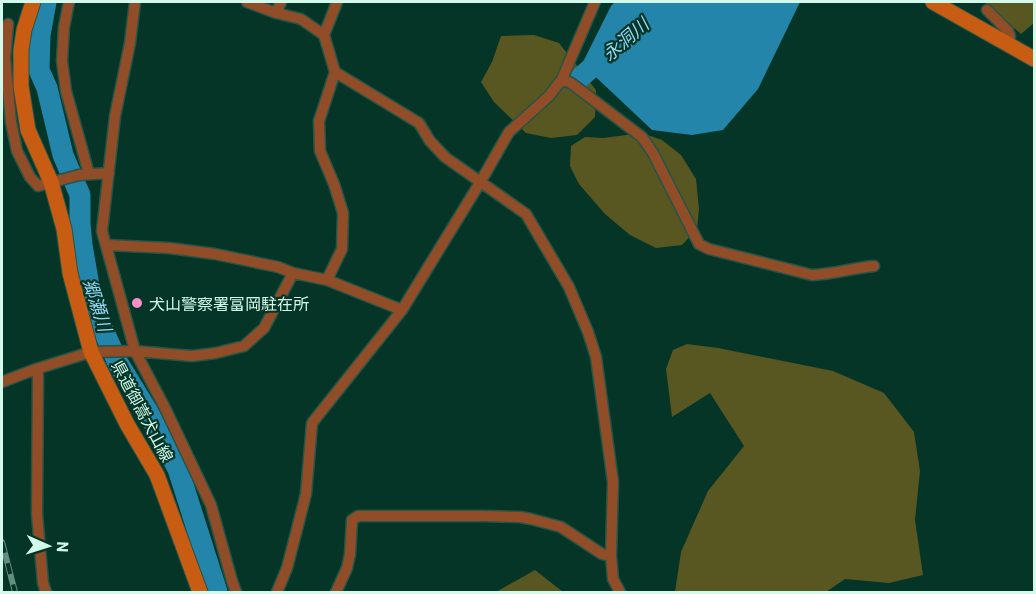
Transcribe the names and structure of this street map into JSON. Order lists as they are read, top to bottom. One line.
{"streets":{"main road":["県道御嵩犬山線"]},"water":["永洞川","郷瀬川"],"places":["犬山警察署富岡駐在所"],"north":"right"}
